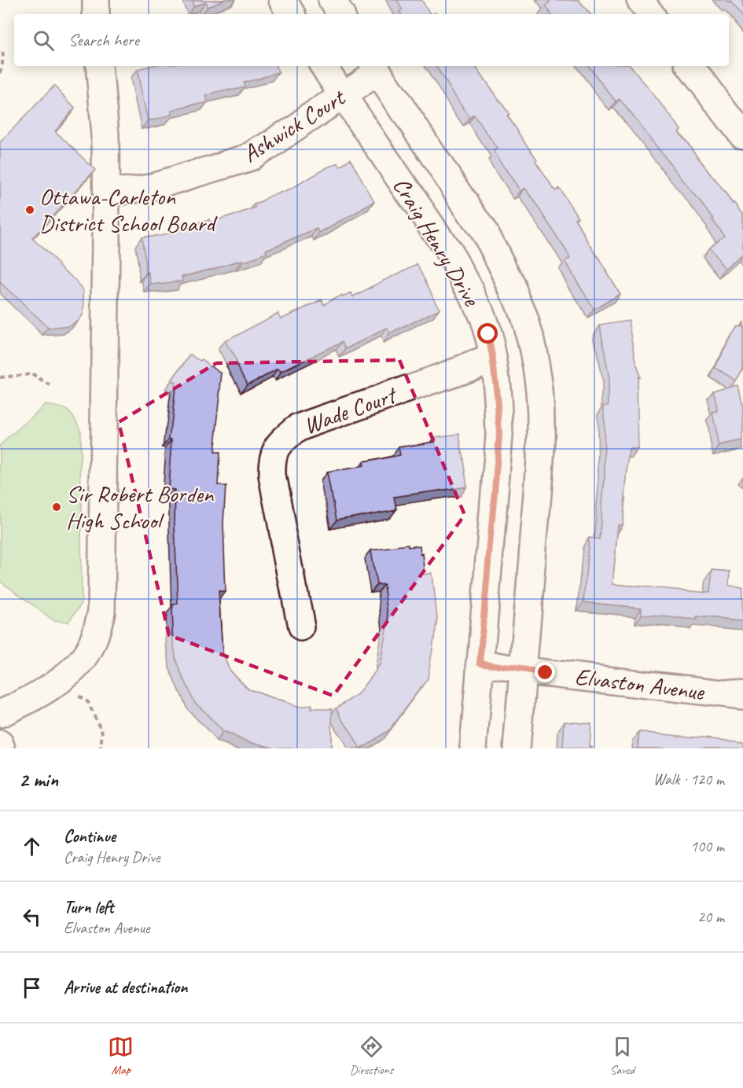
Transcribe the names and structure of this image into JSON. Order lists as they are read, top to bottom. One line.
{"streets":{"street":["Ashwick Court","Craig Henry Drive","Wade Court","Elvaston Avenue"]},"crossings":[["Ashwick Court","Craig Henry Drive"],["Craig Henry Drive","Wade Court"],["Craig Henry Drive","Elvaston Avenue"]],"places":["Ottawa-Carleton District School Board","Sir Robert Borden High School"],"page":{"search":"Search here","heading":["2 min","Walk · 120 m"],"list":[["Continue","Craig Henry Drive","100 m"],["Turn left","Elvaston Avenue","20 m"],"Arrive at destination"],"nav":["Map","Directions","Saved"]}}
